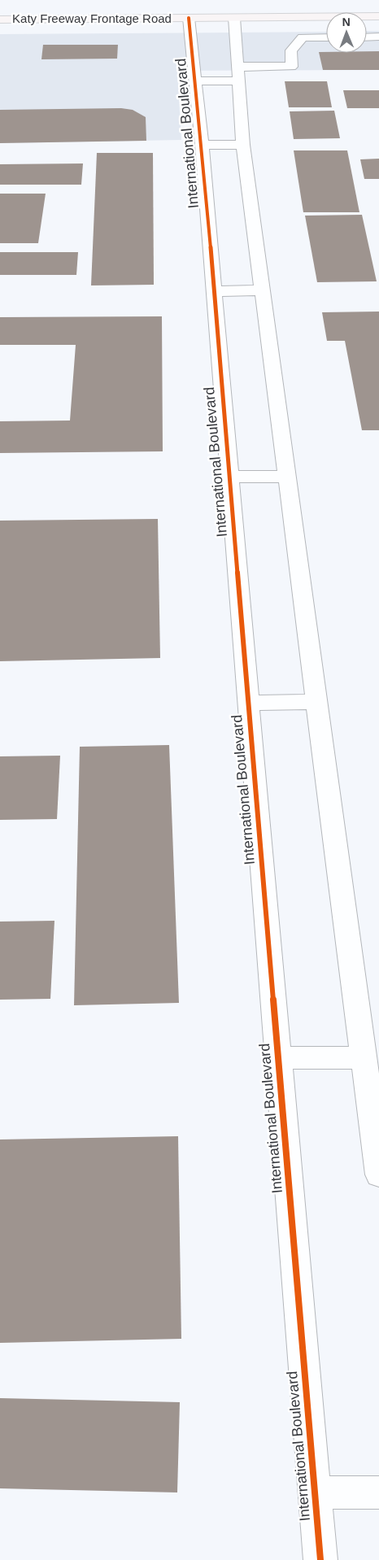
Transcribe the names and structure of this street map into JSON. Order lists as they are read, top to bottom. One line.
{"streets":{"main road":["Katy Freeway Frontage Road"],"street":["International Boulevard"]},"crossings":[["Katy Freeway Frontage Road","International Boulevard"]],"north":"top"}
